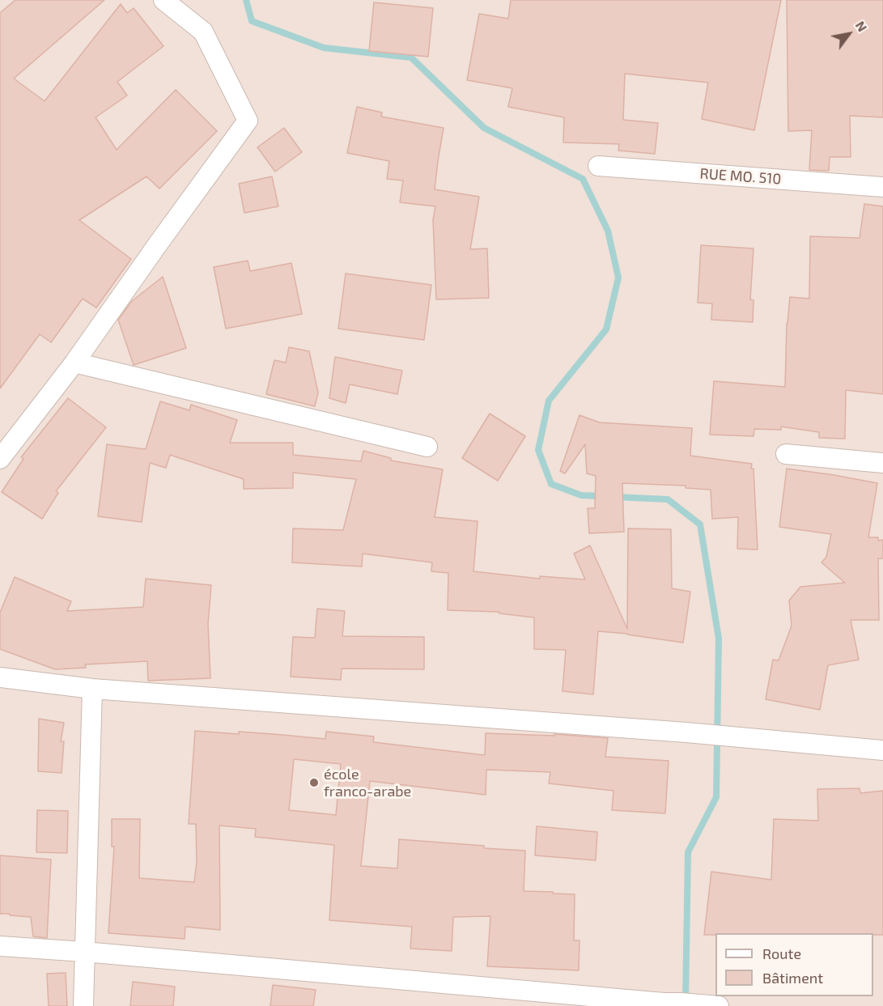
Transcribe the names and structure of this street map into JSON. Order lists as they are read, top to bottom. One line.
{"streets":{"street":["RUE MO. 510"]},"places":["école franco-arabe"],"legend":["Route","Bâtiment"],"north":"top right"}
